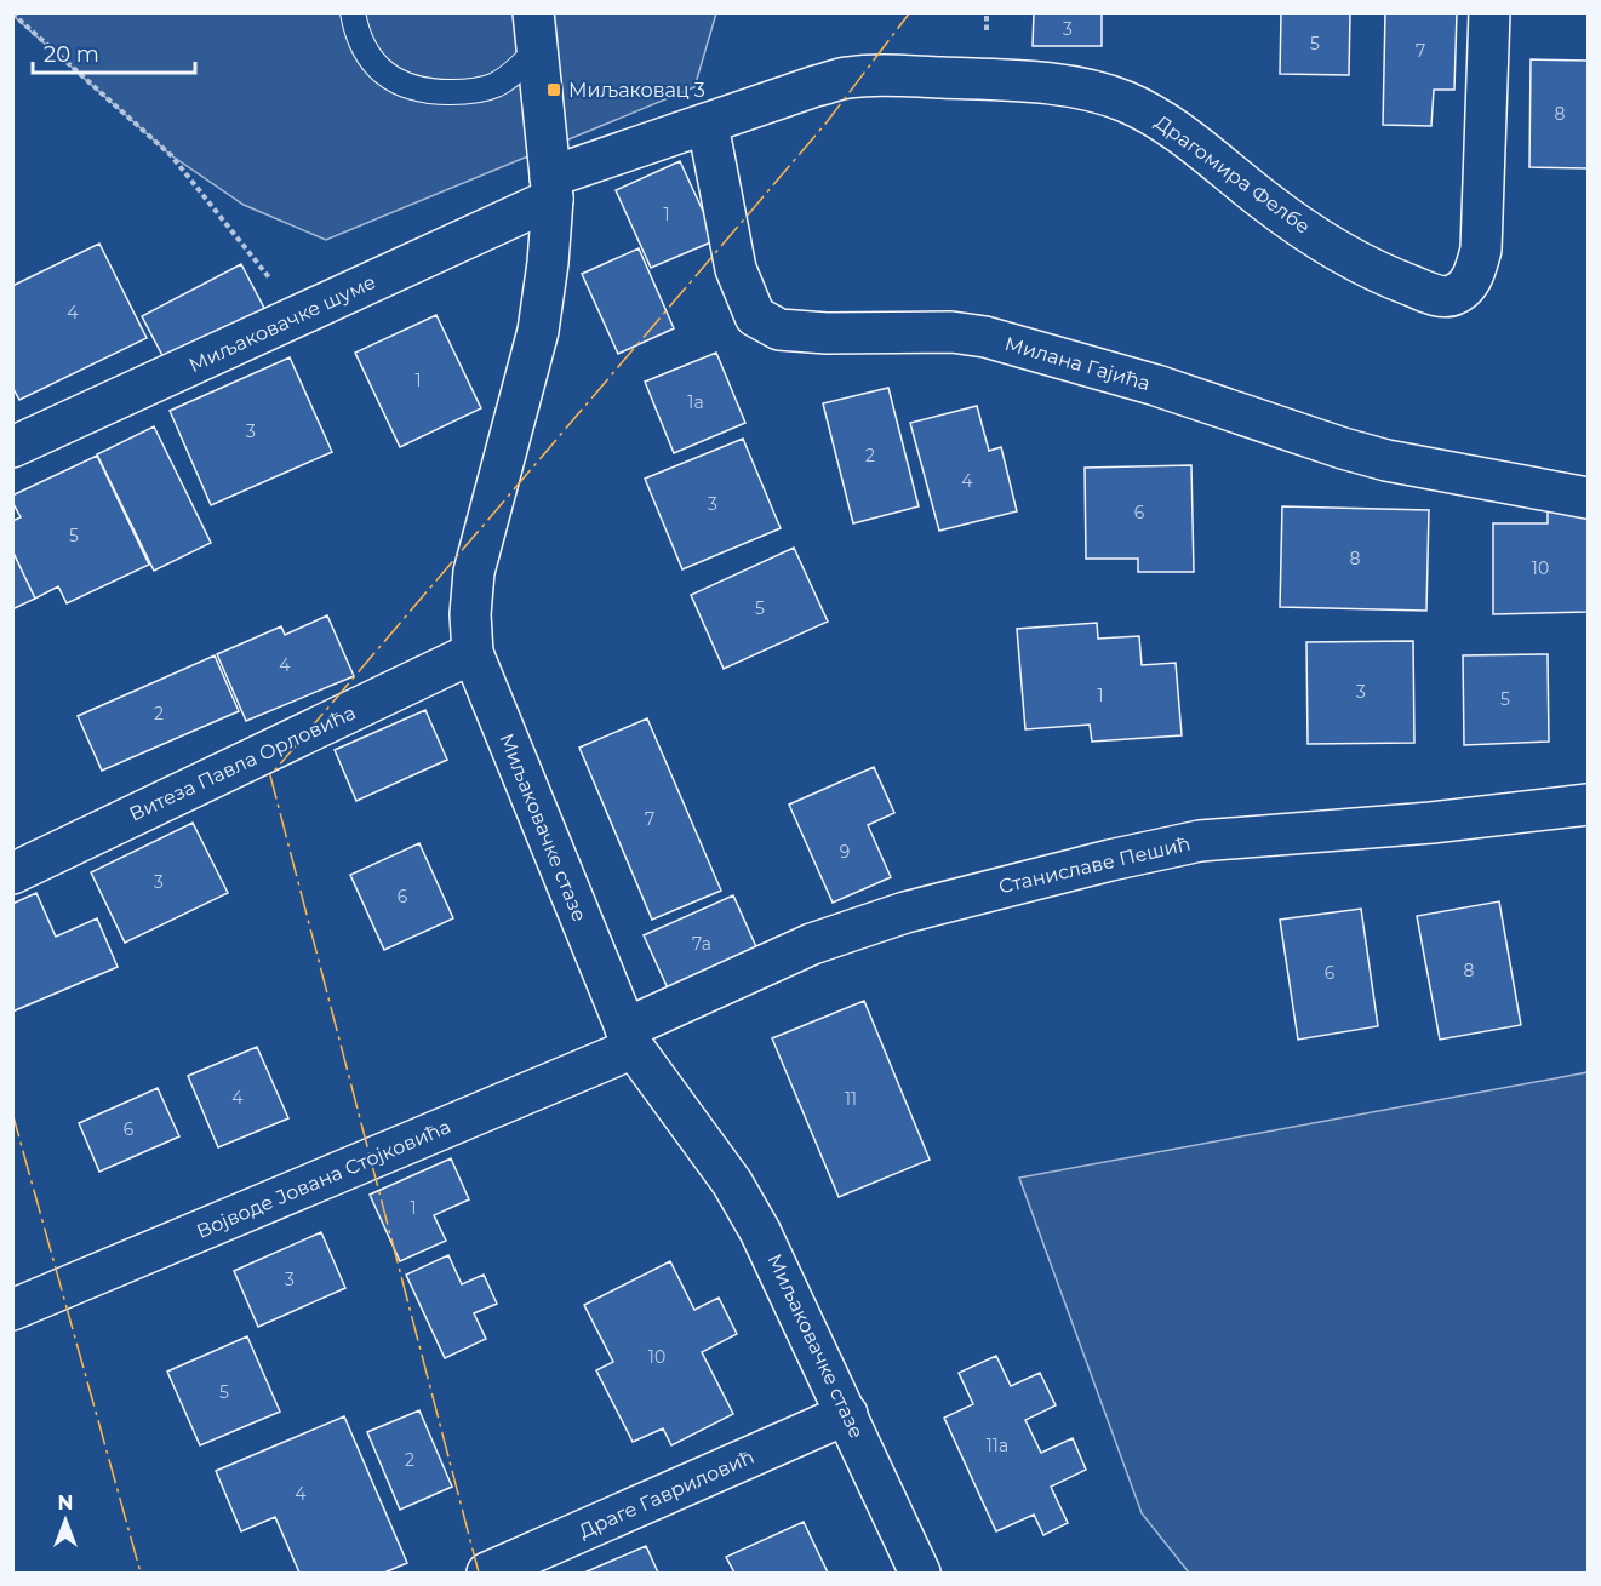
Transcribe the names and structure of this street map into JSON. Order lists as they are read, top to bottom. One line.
{"streets":{"street":["Драгомира Фелбе","Миљаковачке шуме","Милана Гајића","Витеза Павла Орловића","Миљаковачке стазе","Станиславе Пешић","Војводе Јована Стојковића","Драге Гавриловић"]},"crossings":[["Драгомира Фелбе","Миљаковачке шуме"],["Драгомира Фелбе","Милана Гајића"],["Драгомира Фелбе","Миљаковачке стазе"],["Миљаковачке шуме","Миљаковачке стазе"],["Витеза Павла Орловића","Миљаковачке стазе"],["Миљаковачке стазе","Станиславе Пешић"],["Миљаковачке стазе","Војводе Јована Стојковића"],["Миљаковачке стазе","Драге Гавриловић"],["Станиславе Пешић","Војводе Јована Стојковића"]],"places":{"transit":["Миљаковац 3"]},"house_numbers":["3","5","7","8","1","4","1","1a","3","2","4","3","6","5","8","10","5","4","3","1","5","2","7","9","3","6","7a","8","6","4","11","6","1","3","10","5","11a","2","4"],"scale_bar":"20 m","north":"top"}
